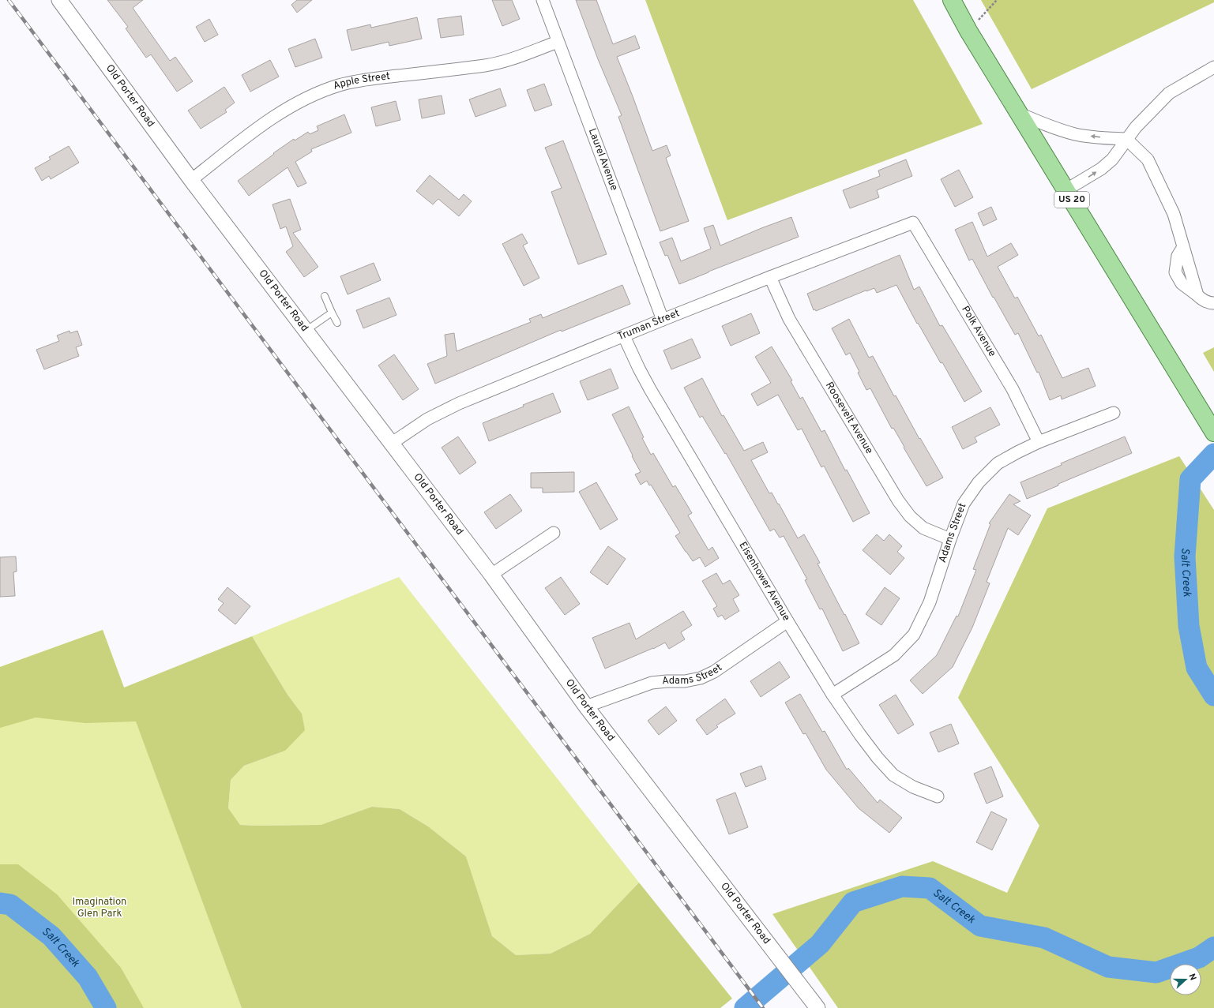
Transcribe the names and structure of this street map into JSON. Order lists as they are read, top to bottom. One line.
{"streets":{"main road":["US 20"],"street":["Apple Street","Old Porter Road","Laurel Avenue","Truman Street","Polk Avenue","Roosevelt Avenue","Adams Street","Eisenhower Avenue"]},"crossings":[["Apple Street","Old Porter Road"],["Apple Street","Laurel Avenue"],["Old Porter Road","Truman Street"],["Old Porter Road","Adams Street"],["Laurel Avenue","Truman Street"],["Truman Street","Polk Avenue"],["Truman Street","Roosevelt Avenue"],["Truman Street","Eisenhower Avenue"],["Polk Avenue","Adams Street"],["Roosevelt Avenue","Adams Street"],["Adams Street","Eisenhower Avenue"]],"water":["Salt Creek"],"parks":["Imagination Glen Park"],"north":"right"}
